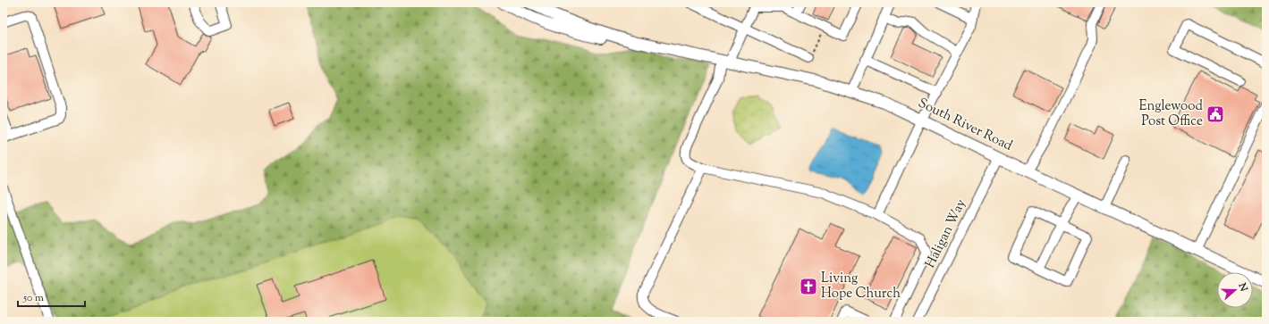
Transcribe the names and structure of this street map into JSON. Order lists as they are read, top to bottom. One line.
{"streets":{"main road":["South River Road"],"street":["Haligan Way"]},"crossings":[["South River Road","Haligan Way"]],"places":{"public building":["Englewood Post Office"],"church":["Living Hope Church"]},"scale_bar":"50 m","north":"right"}
